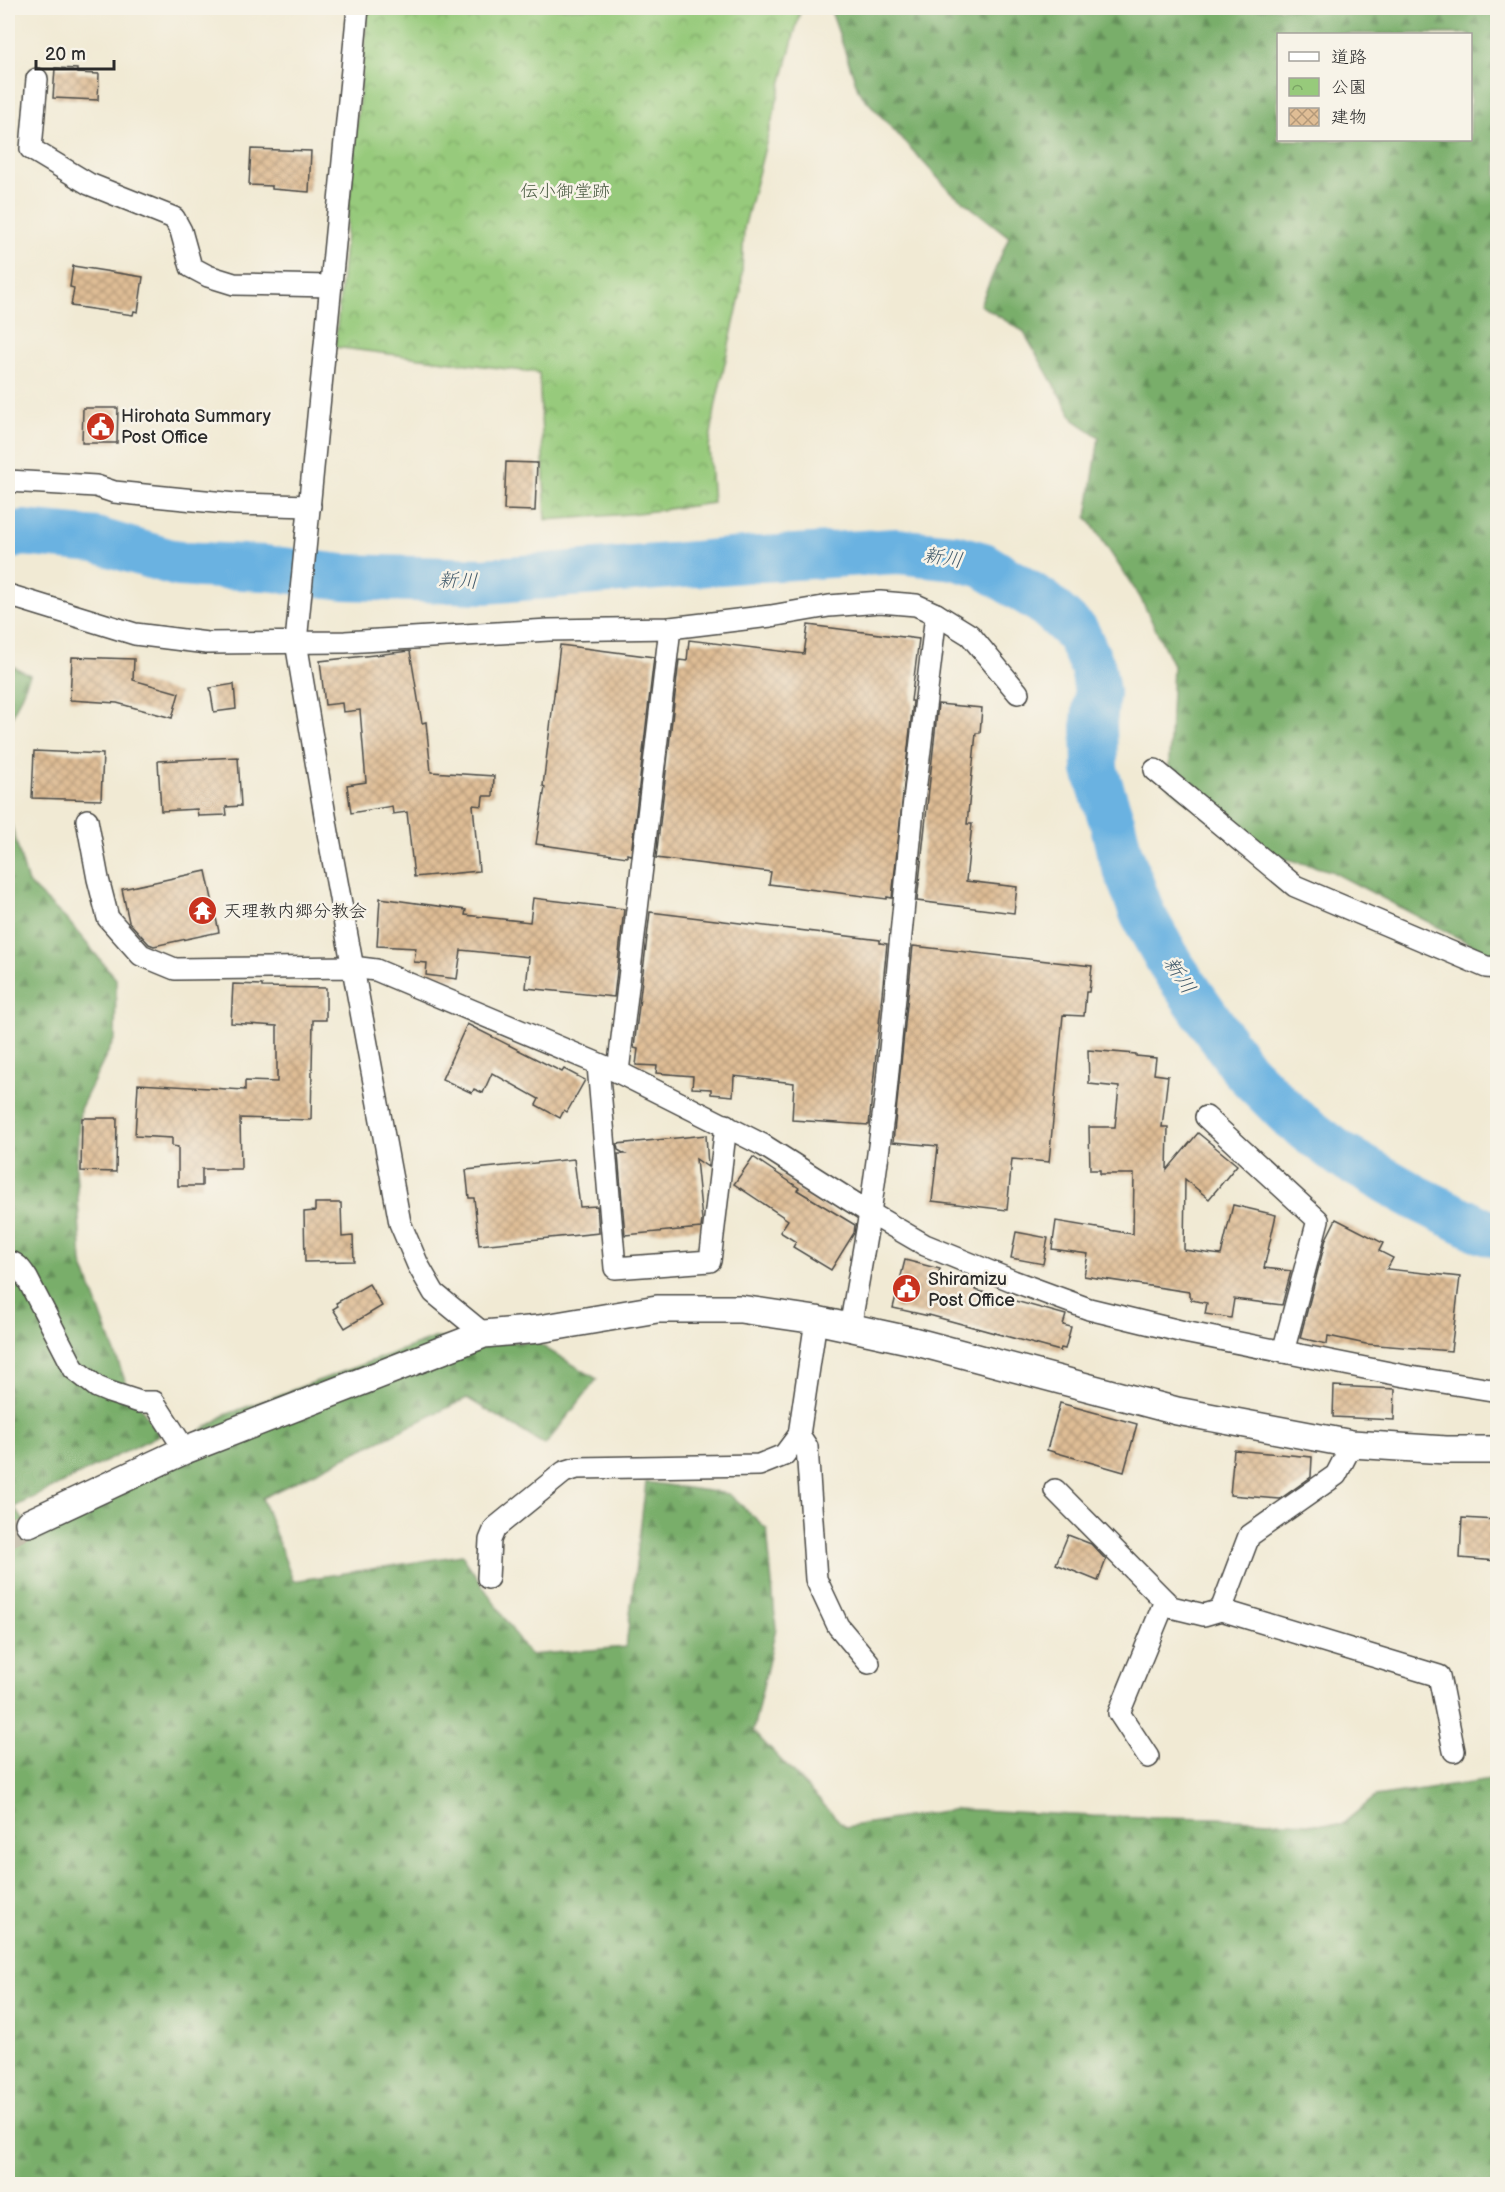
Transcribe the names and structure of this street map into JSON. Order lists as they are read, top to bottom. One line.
{"water":["新川"],"parks":["伝小御堂跡"],"places":{"public building":["Hirohata Summary Post Office","Shiramizu Post Office"],"temple":["天理教内郷分教会"]},"legend":["道路","公園","建物"],"scale_bar":"20 m"}
